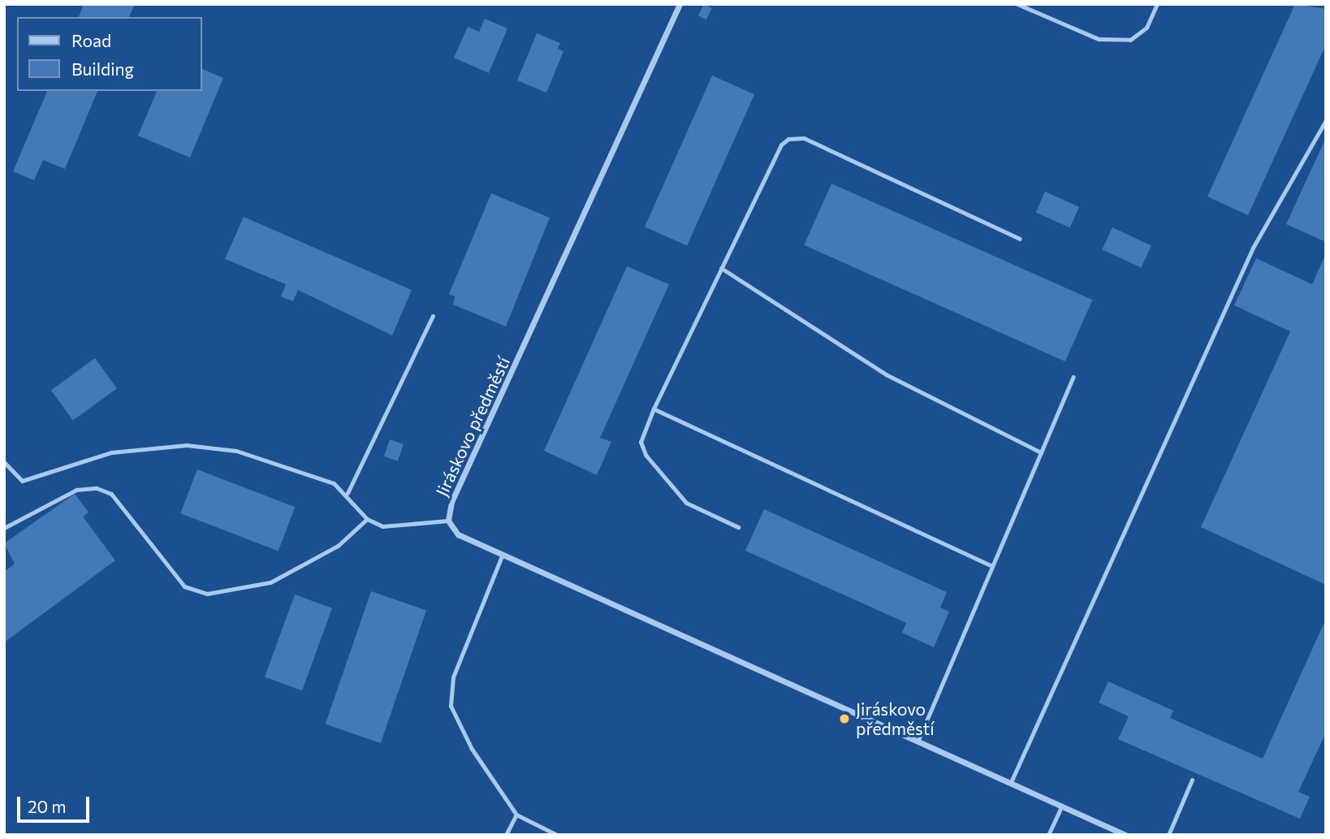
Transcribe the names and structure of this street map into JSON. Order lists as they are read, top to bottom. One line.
{"streets":{"street":["Jiráskovo předměstí"]},"places":["Jiráskovo předměstí"],"legend":["Road","Building"],"scale_bar":"20 m"}
